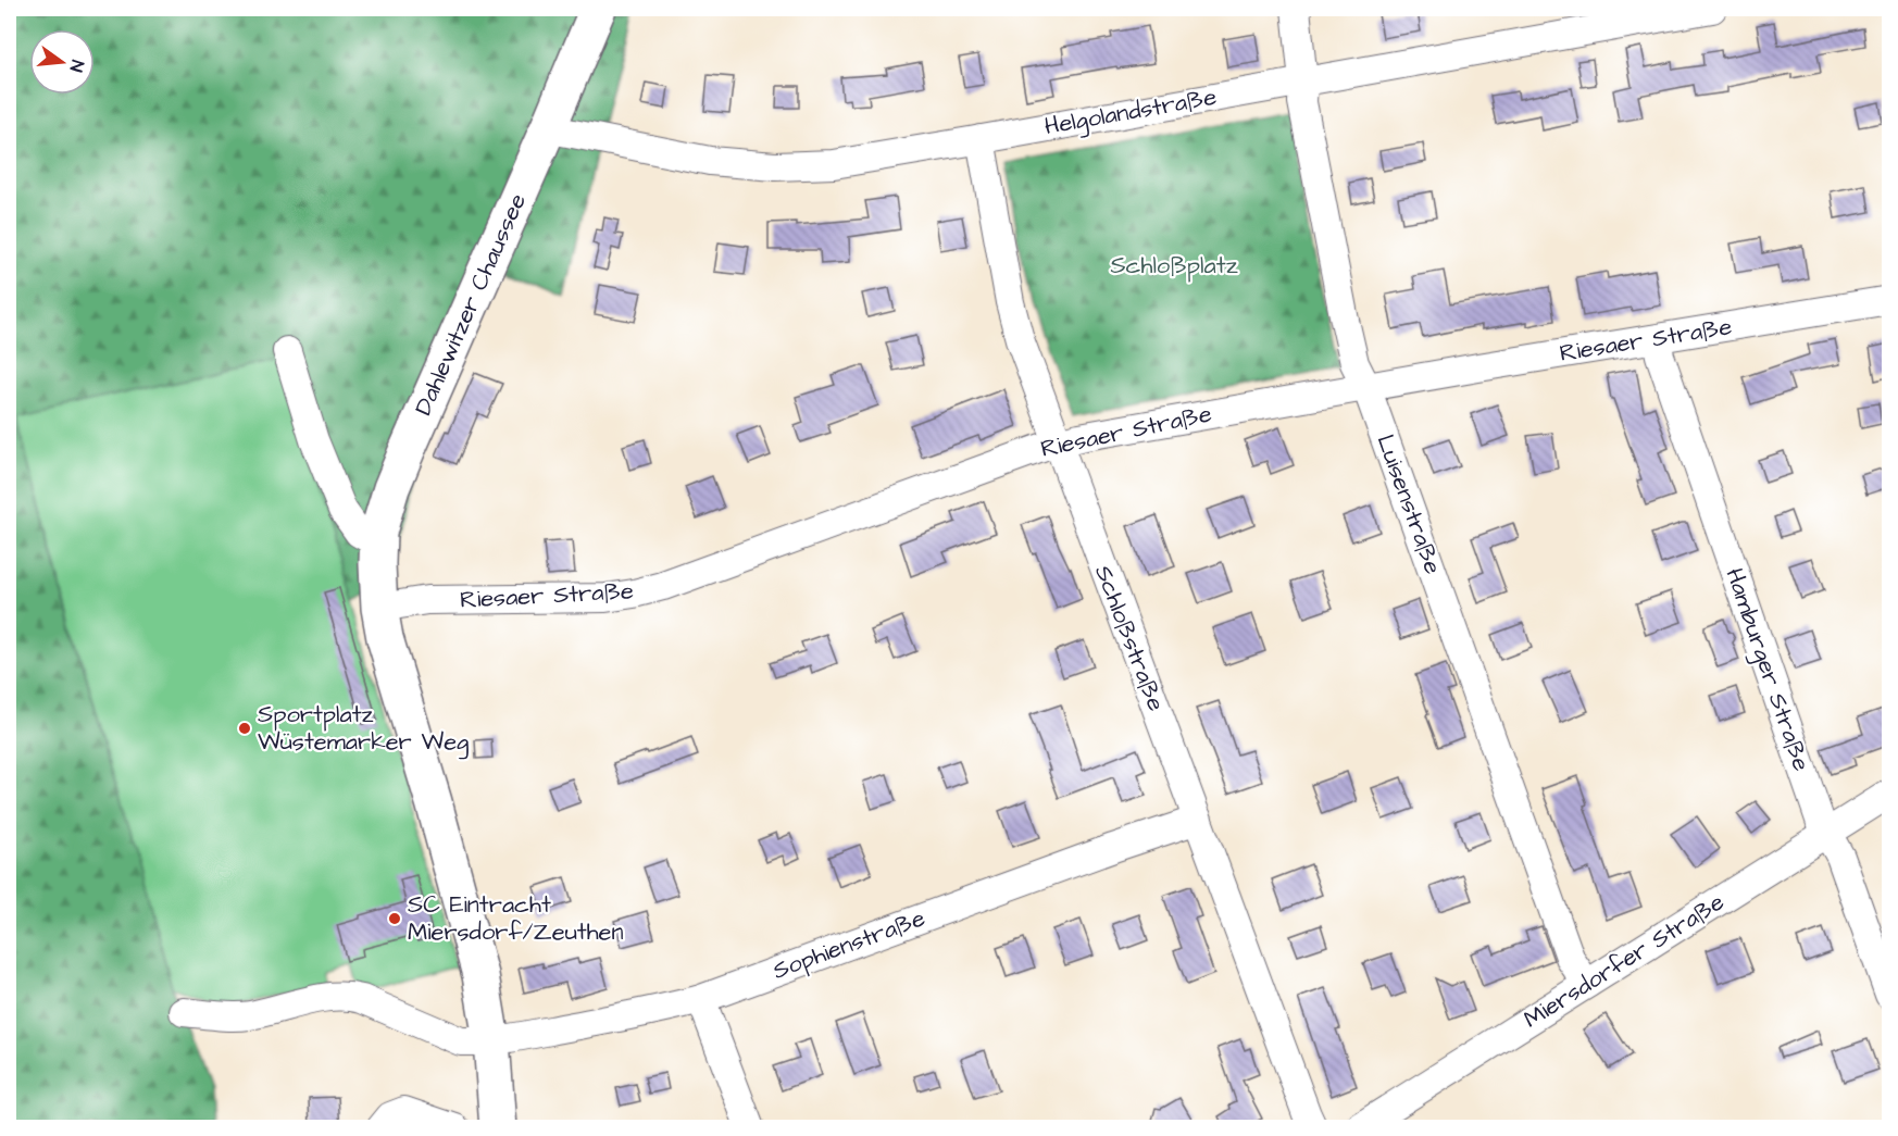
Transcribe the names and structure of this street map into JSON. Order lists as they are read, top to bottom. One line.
{"streets":{"main road":["Dahlewitzer Chaussee"],"street":["Helgolandstraße","Riesaer Straße","Luisenstraße","Schloßstraße","Hamburger Straße","Sophienstraße","Miersdorfer Straße"]},"crossings":[["Helgolandstraße","Dahlewitzer Chaussee"],["Helgolandstraße","Luisenstraße"],["Helgolandstraße","Schloßstraße"],["Dahlewitzer Chaussee","Riesaer Straße"],["Dahlewitzer Chaussee","Sophienstraße"],["Riesaer Straße","Luisenstraße"],["Riesaer Straße","Schloßstraße"],["Riesaer Straße","Hamburger Straße"],["Luisenstraße","Miersdorfer Straße"],["Schloßstraße","Sophienstraße"],["Hamburger Straße","Miersdorfer Straße"]],"parks":["Schloßplatz"],"places":["Sportplatz Wüstemarker Weg","SC Eintracht Miersdorf/Zeuthen"],"north":"right"}
